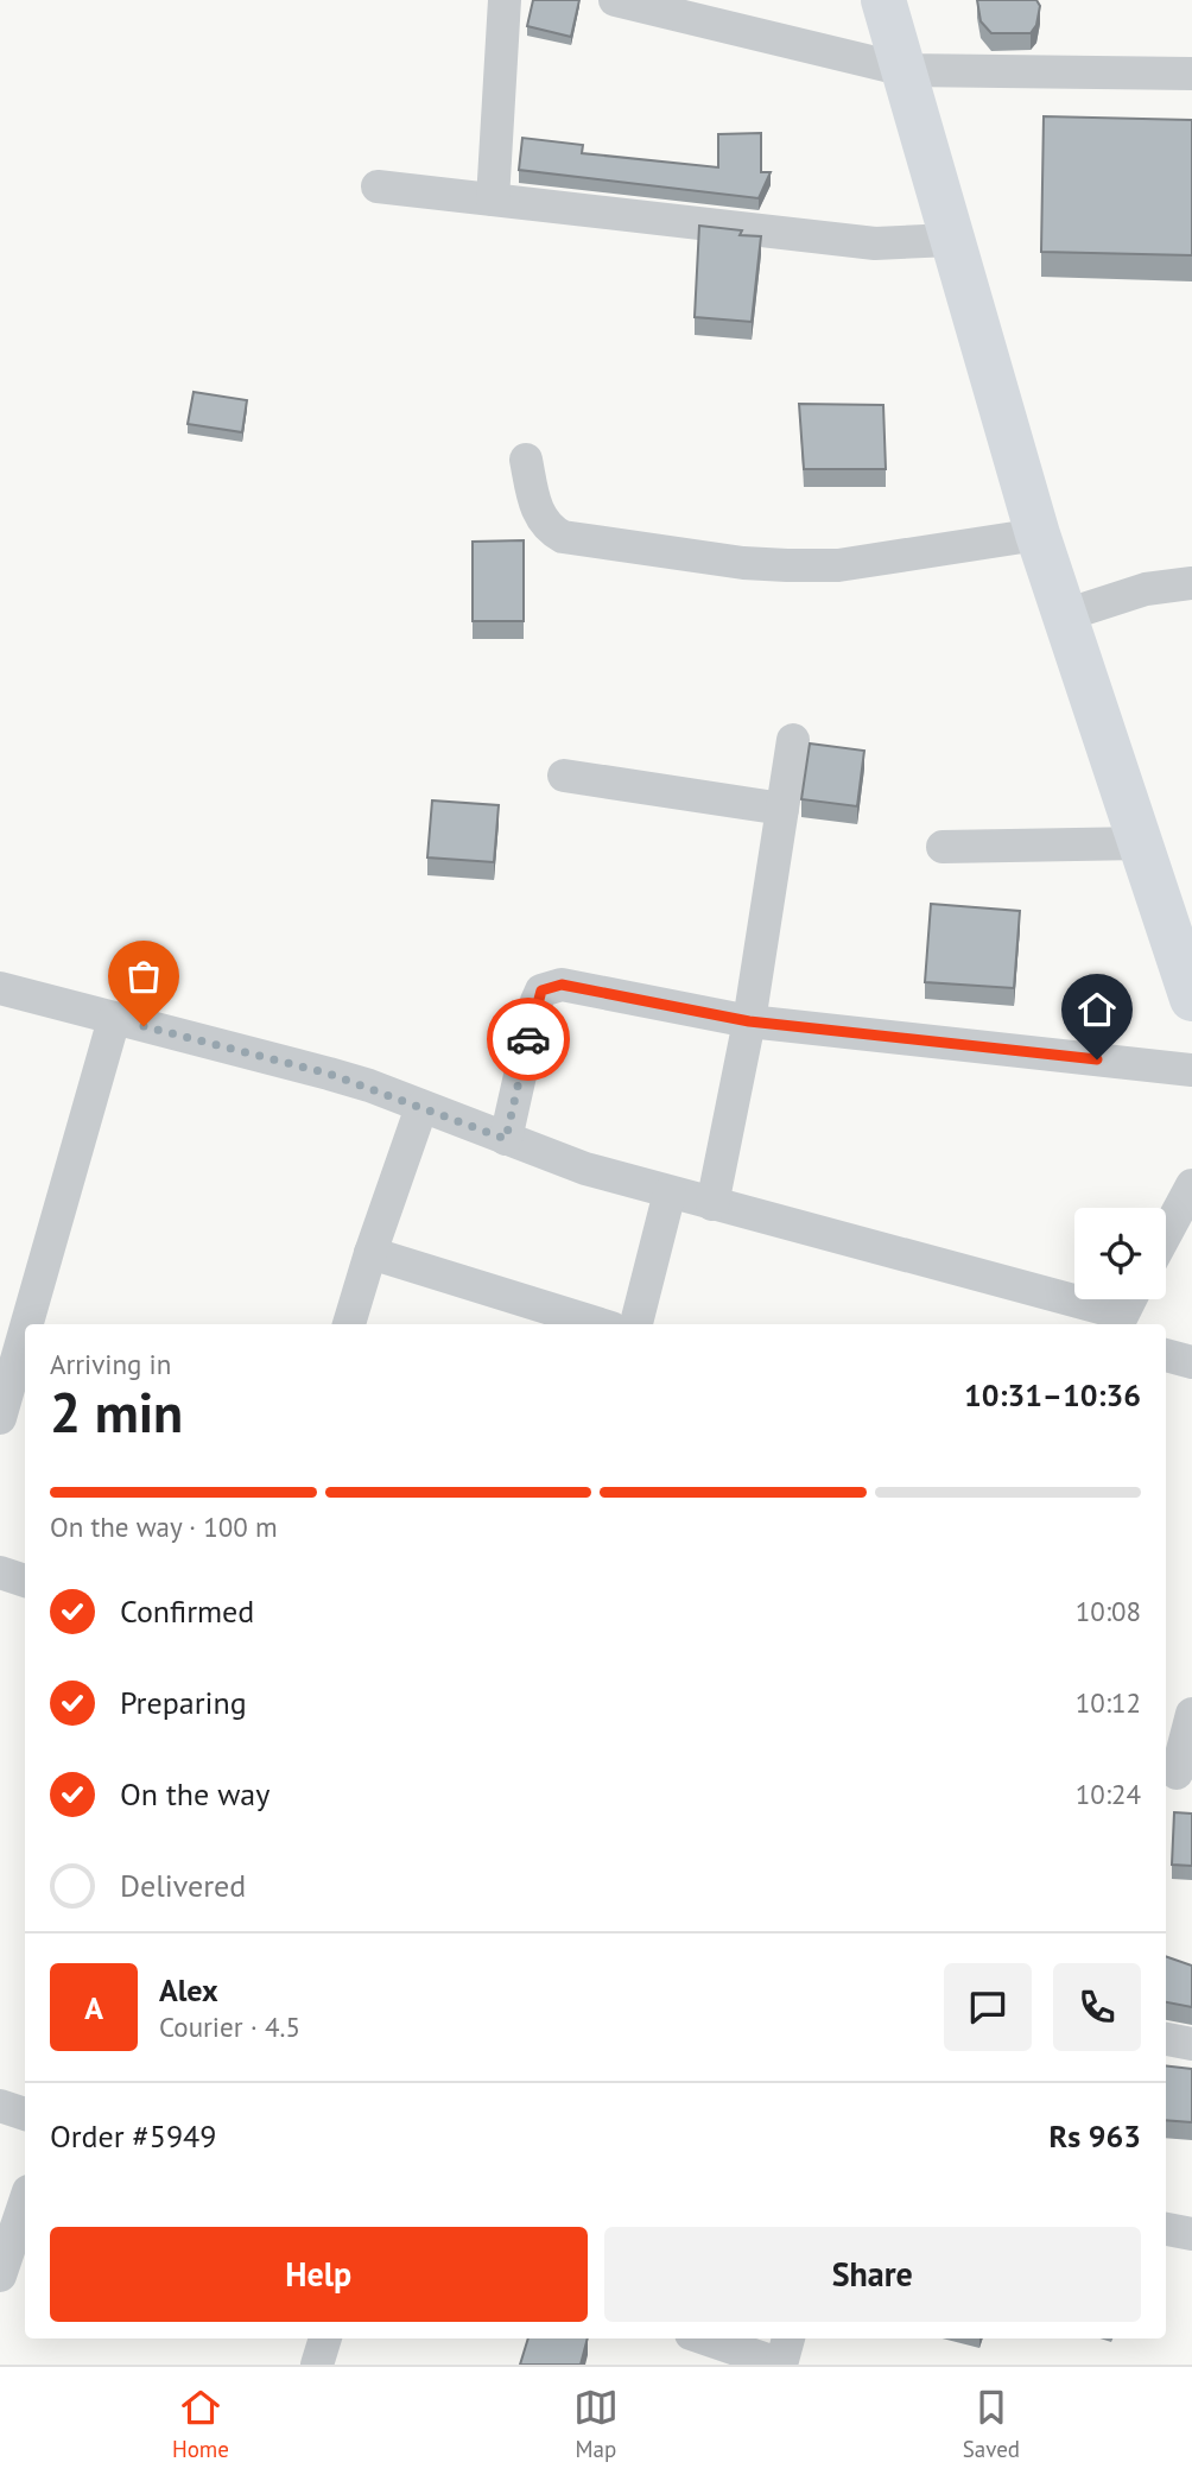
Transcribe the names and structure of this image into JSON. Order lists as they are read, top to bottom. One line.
{"page":{"heading":["2 min","Arriving in","10:31–10:36"],"panel":["Alex","Courier · 4.5","Order #5949","Rs 963"],"bar":"On the way · 100 m","list":[["Confirmed","10:08"],["Preparing","10:12"],["On the way","10:24"],"Delivered"],"round":"A","buttons":["Help","Share"],"tabs":["Home","Map","Saved"]}}
